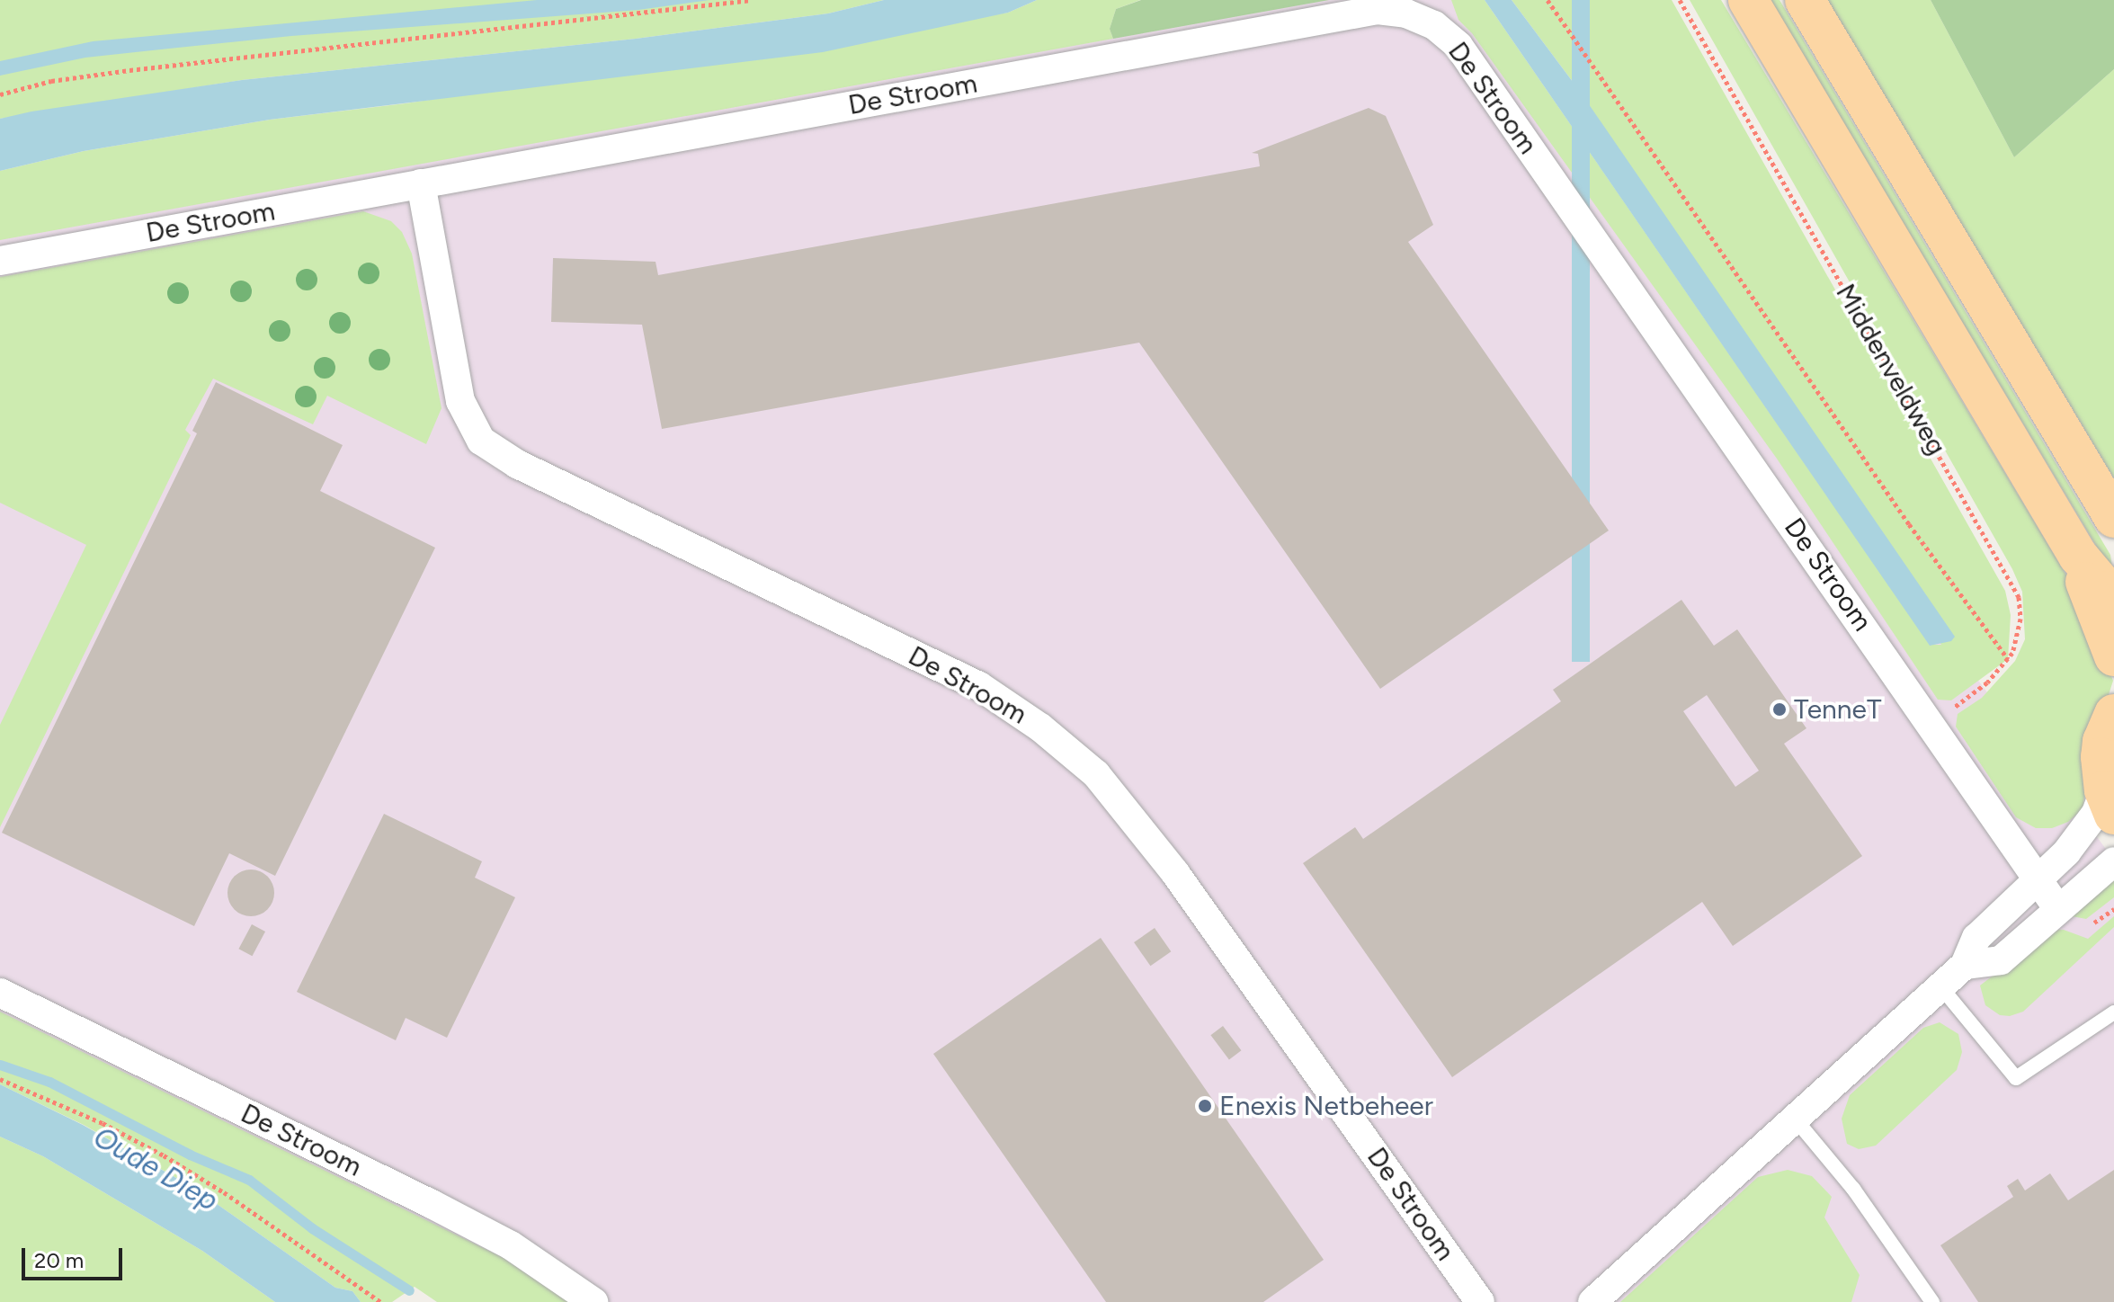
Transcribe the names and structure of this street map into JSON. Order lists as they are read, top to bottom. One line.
{"streets":{"street":["De Stroom"],"path":["Middenveldweg"]},"crossings":[["De Stroom","Middenveldweg"]],"water":["Oude Diep"],"places":["TenneT","Enexis Netbeheer"],"scale_bar":"20 m"}
